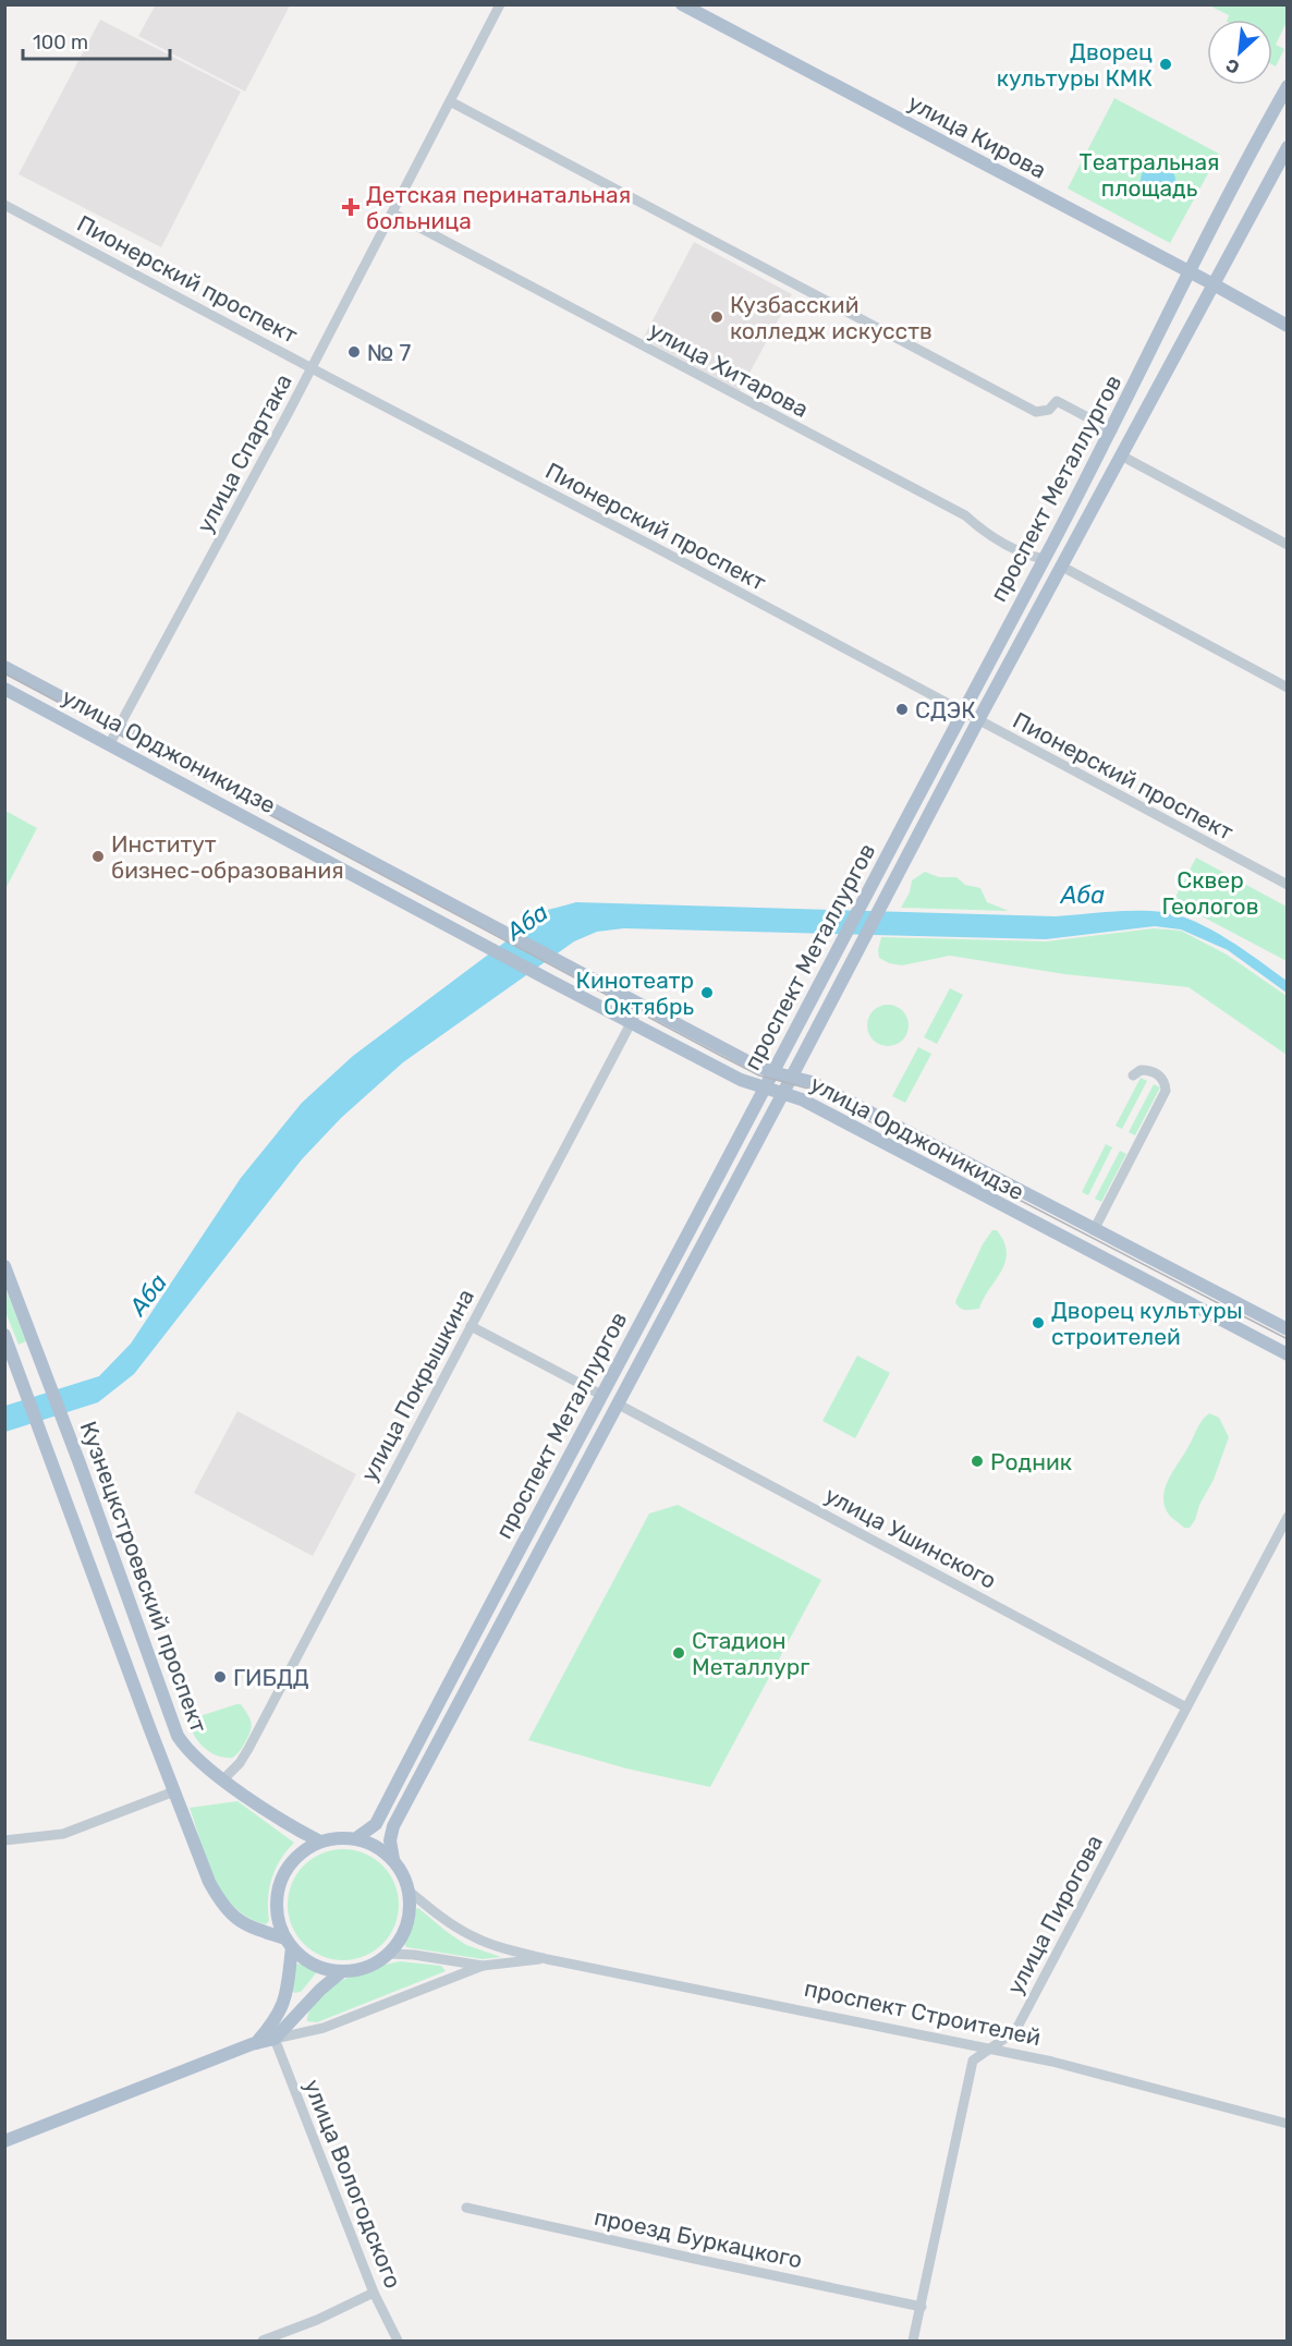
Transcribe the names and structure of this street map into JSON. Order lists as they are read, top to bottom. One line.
{"streets":{"main road":["улица Кирова","проспект Металлургов","улица Орджоникидзе","Кузнецкстроевский проспект"],"street":["Пионерский проспект","улица Хитарова","улица Спартака","улица Покрышкина","улица Ушинского","улица Пирогова","проспект Строителей","улица Вологодского","проезд Буркацкого"]},"crossings":[["улица Кирова","проспект Металлургов"],["Пионерский проспект","улица Спартака"],["Пионерский проспект","проспект Металлургов"],["улица Хитарова","улица Спартака"],["улица Хитарова","проспект Металлургов"],["улица Спартака","улица Орджоникидзе"],["проспект Металлургов","улица Орджоникидзе"],["проспект Металлургов","улица Ушинского"],["проспект Металлургов","Кузнецкстроевский проспект"],["улица Орджоникидзе","улица Покрышкина"],["улица Покрышкина","Кузнецкстроевский проспект"],["улица Ушинского","улица Пирогова"],["улица Пирогова","проспект Строителей"],["улица Пирогова","проезд Буркацкого"]],"water":["Аба"],"parks":["Театральная площадь","Сквер Геологов"],"places":{"other":["Дворец культуры КМК","Кузбасский колледж искусств","№ 7","СДЭК","Институт бизнес-образования","Кинотеатр Октябрь","Дворец культуры строителей","Родник","Стадион Металлург","ГИБДД"],"health":["Детская перинатальная больница"]},"scale_bar":"100 m","north":"bottom left"}
